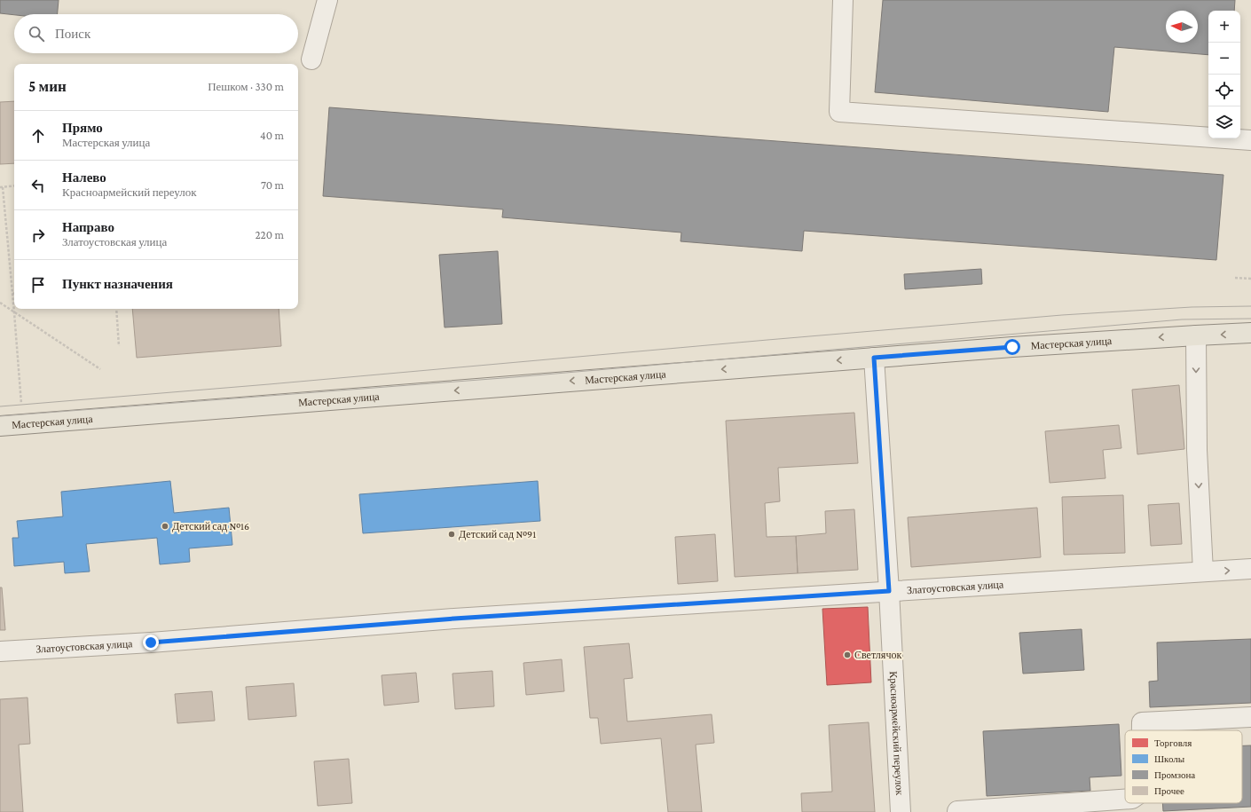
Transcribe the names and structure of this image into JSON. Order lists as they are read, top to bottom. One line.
{"streets":{"main road":["Мастерская улица"],"street":["Златоустовская улица","Красноармейский переулок"]},"crossings":[["Мастерская улица","Красноармейский переулок"],["Златоустовская улица","Красноармейский переулок"]],"one_way":["Мастерская улица"],"places":["Детский сад №16","Детский сад №91","Светлячок"],"legend":["Торговля","Школы","Промзона","Прочее"],"north":"left","page":{"map_buttons":["+","−"],"search":"Поиск","heading":["5 мин","Пешком · 330 m"],"list":[["Прямо","Мастерская улица","40 m"],["Налево","Красноармейский переулок","70 m"],["Направо","Златоустовская улица","220 m"],"Пункт назначения"]}}
